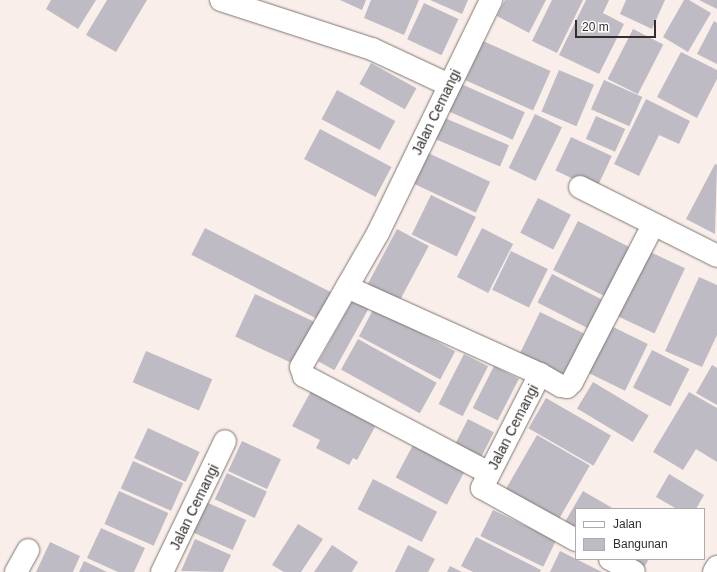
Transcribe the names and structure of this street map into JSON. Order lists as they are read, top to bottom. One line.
{"streets":{"street":["Jalan Cemangi"]},"legend":["Jalan","Bangunan"],"scale_bar":"20 m"}
